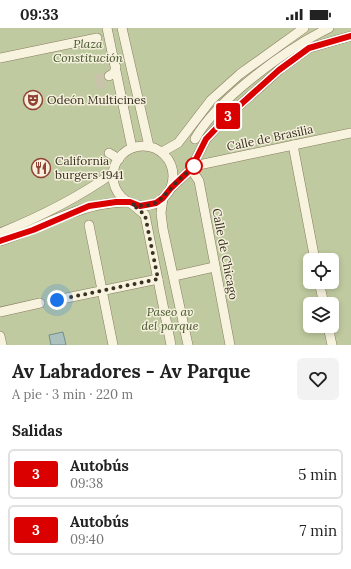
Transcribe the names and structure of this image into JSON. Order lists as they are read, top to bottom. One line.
{"streets":{"street":["Calle de Brasilia","Calle de Chicago"]},"crossings":[["Calle de Brasilia","Calle de Chicago"]],"parks":["Plaza Constitución","Paseo av del parque"],"places":{"theatre":["Odeón Multicines"],"restaurant":["California burgers 1941"]},"lines":["bus line 3"],"page":{"status":"09:33","on_map":"3","heading":[["Av Labradores - Av Parque","A pie · 3 min · 220 m"],"Salidas"],"list":[{"mark":"3","name":"Autobús","note":"09:38","value":"5 min"},{"mark":"3","name":"Autobús","note":"09:40","value":"7 min"}]}}
